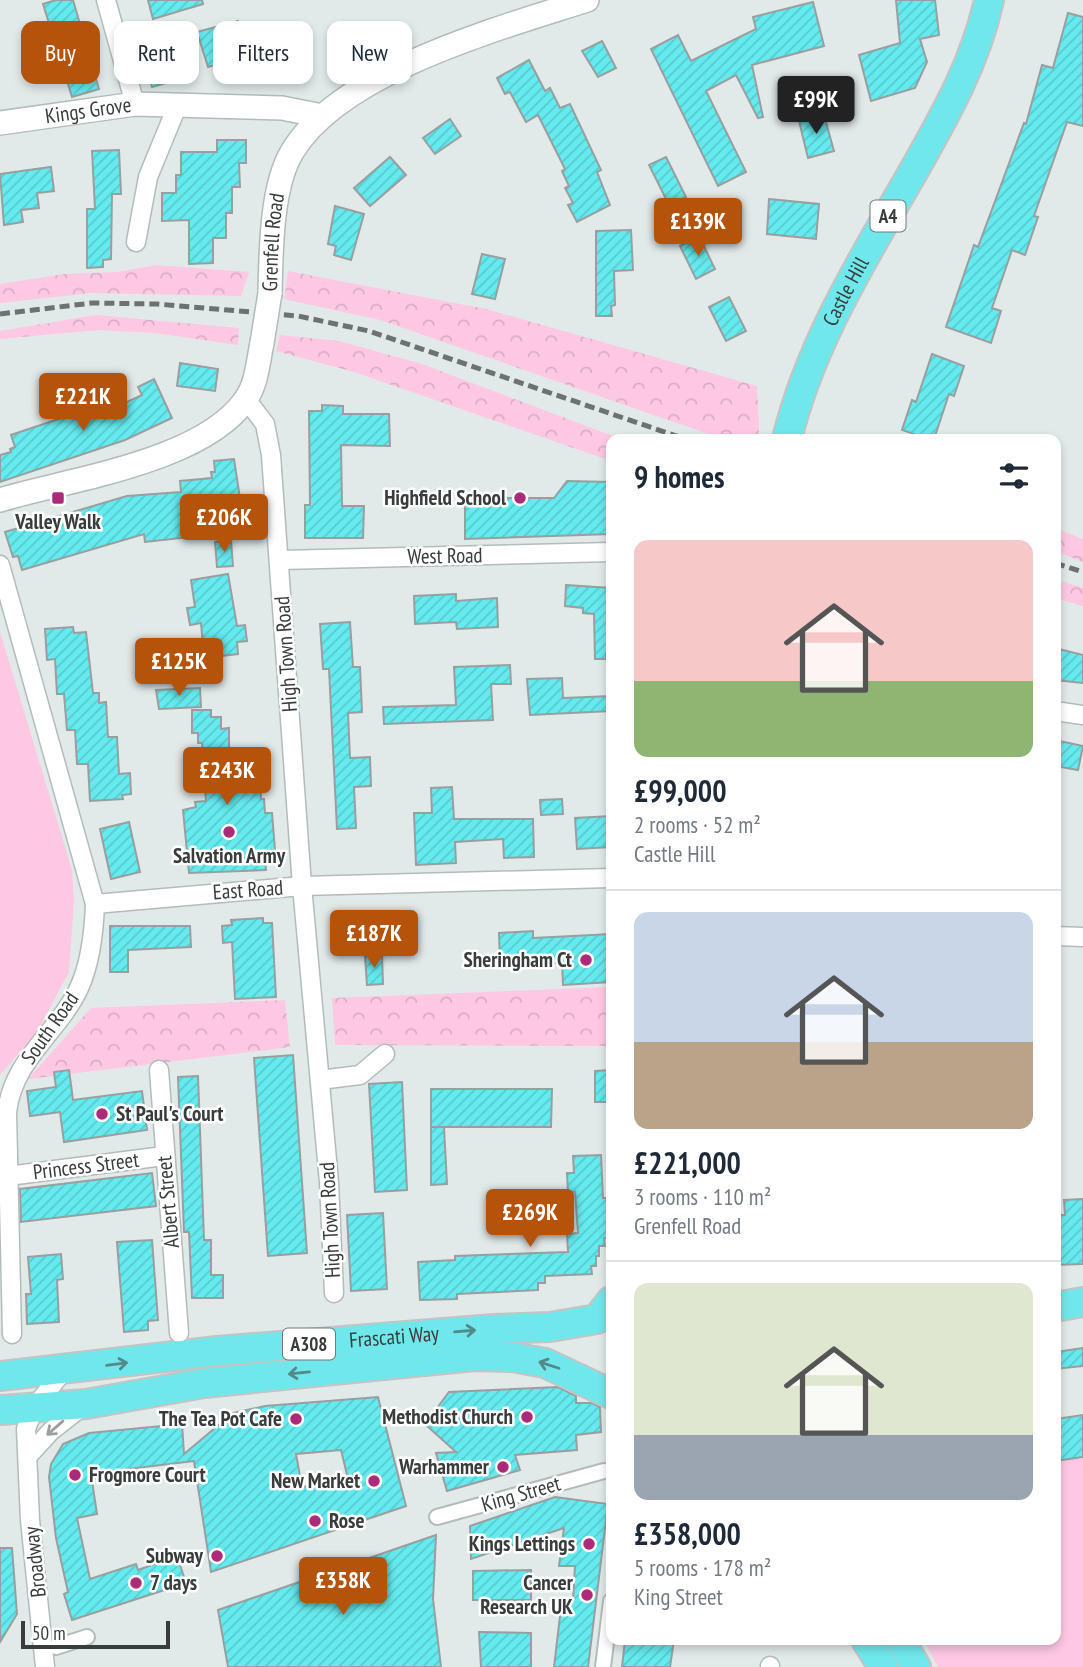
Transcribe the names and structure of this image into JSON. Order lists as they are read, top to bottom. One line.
{"streets":{"main road":["A4","Castle Hill","Frascati Way","A308"],"street":["Kings Grove","Grenfell Road","West Road","High Town Road","East Road","South Road","Princess Street","Albert Street","King Street","Broadway"]},"crossings":[["Kings Grove","Grenfell Road"],["Grenfell Road","High Town Road"],["West Road","High Town Road"],["High Town Road","East Road"],["East Road","South Road"],["South Road","Princess Street"],["Princess Street","Albert Street"],["Frascati Way","A308"],["A308","Broadway"]],"places":{"transit":["Valley Walk"],"other":["Highfield School","Salvation Army","Sheringham Ct","St Paul's Court","Methodist Church","The Tea Pot Cafe","Warhammer","Frogmore Court","New Market","Rose","Kings Lettings","Subway","7 days","Cancer Research UK"]},"scale_bar":"50 m","page":{"chip":["Buy","Rent","Filters","New"],"price":["£99K","£139K","£221K","£206K","£125K","£243K","£187K","£269K","£358K"],"heading":"9 homes","list":[{"name":"£99,000","note":"2 rooms · 52 m² · Castle Hill"},{"name":"£221,000","note":"3 rooms · 110 m² · Grenfell Road"},{"name":"£358,000","note":"5 rooms · 178 m² · King Street"}],"scale":"50 m"}}
